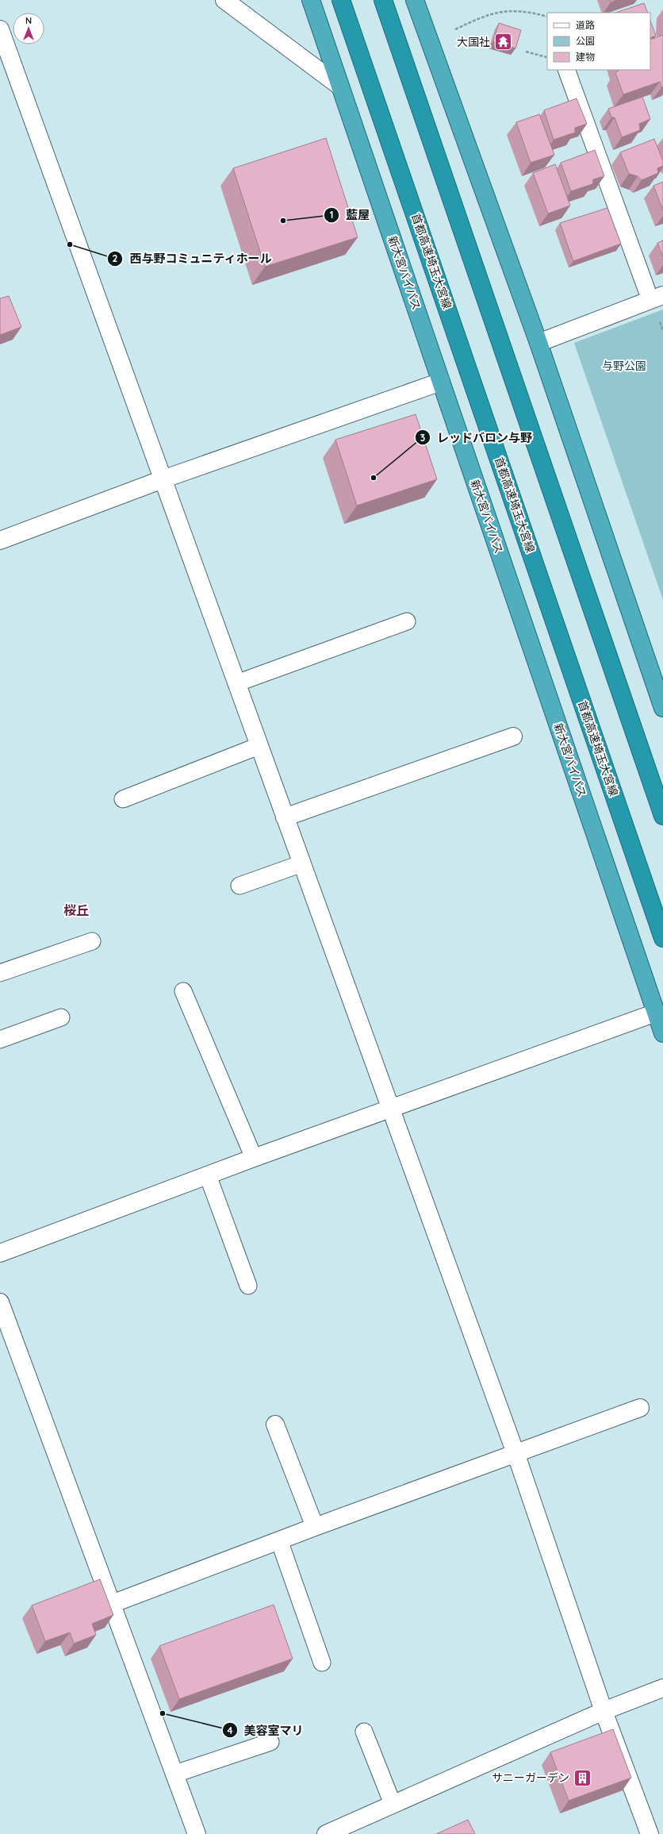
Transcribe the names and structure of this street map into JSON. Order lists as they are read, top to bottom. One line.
{"streets":{"highway":["首都高速埼玉大宮線","新大宮バイパス"]},"districts":["桜丘"],"parks":["与野公園"],"places":{"temple":["大国社"],"other":["藍屋","西与野コミュニティホール","レッドバロン与野","美容室マリ"],"building":["サニーガーデン"]},"legend":["道路","公園","建物"],"north":"top"}
